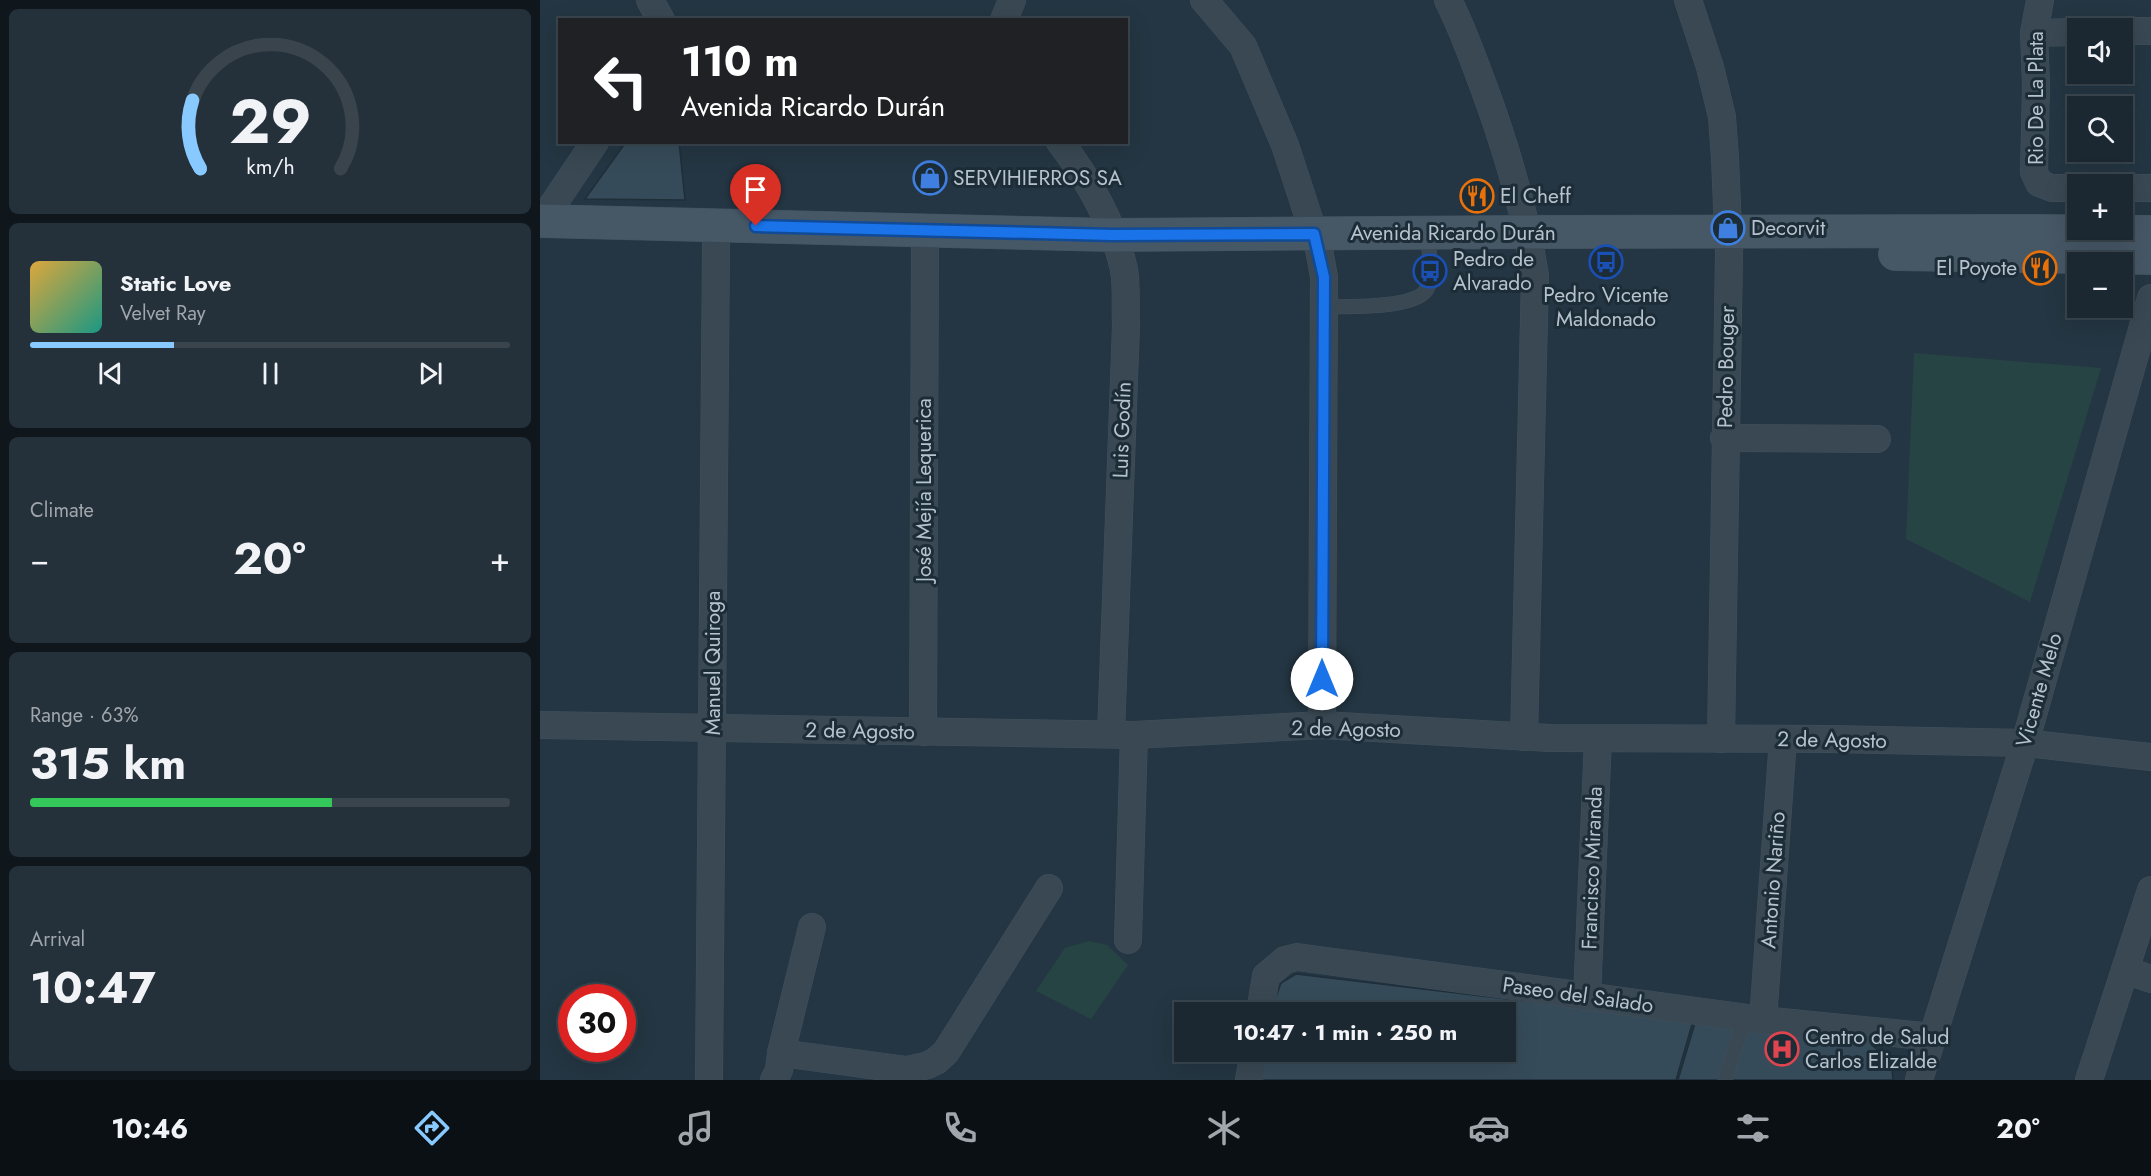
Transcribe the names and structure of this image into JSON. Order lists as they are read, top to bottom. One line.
{"streets":{"street":["Rio De La Plata","Avenida Ricardo Durán","Pedro Bouger","Luis Godín","José Mejía Lequerica","Manuel Quiroga","Vicente Melo","2 de Agosto","Francisco Miranda","Antonio Nariño","Paseo del Salado"]},"crossings":[["Avenida Ricardo Durán","Pedro Bouger"],["Avenida Ricardo Durán","Luis Godín"],["Avenida Ricardo Durán","José Mejía Lequerica"],["Avenida Ricardo Durán","Manuel Quiroga"],["Pedro Bouger","2 de Agosto"],["Luis Godín","2 de Agosto"],["José Mejía Lequerica","2 de Agosto"],["Manuel Quiroga","2 de Agosto"],["Vicente Melo","2 de Agosto"],["Vicente Melo","Paseo del Salado"],["2 de Agosto","Francisco Miranda"],["2 de Agosto","Antonio Nariño"],["Francisco Miranda","Paseo del Salado"],["Antonio Nariño","Paseo del Salado"]],"places":{"shop":["SERVIHIERROS SA","Decorvit"],"restaurant":["El Cheff","El Poyote"],"bus stop":["Pedro Vicente Maldonado","Pedro de Alvarado"],"hospital":["Centro de Salud Carlos Elizalde"]},"page":{"map_buttons":["+","−"],"turn":["110 m","Avenida Ricardo Durán"],"song":["Static Love","Velvet Ray"],"tile":["Climate",["Range · 63%","315 km"],["Arrival","10:47"]],"heat":["−","20°","+"],"limit":"30","trip":"10:47 · 1 min · 250 m","tabs":["10:46","20°"],"gauge":["29","km/h"]}}
